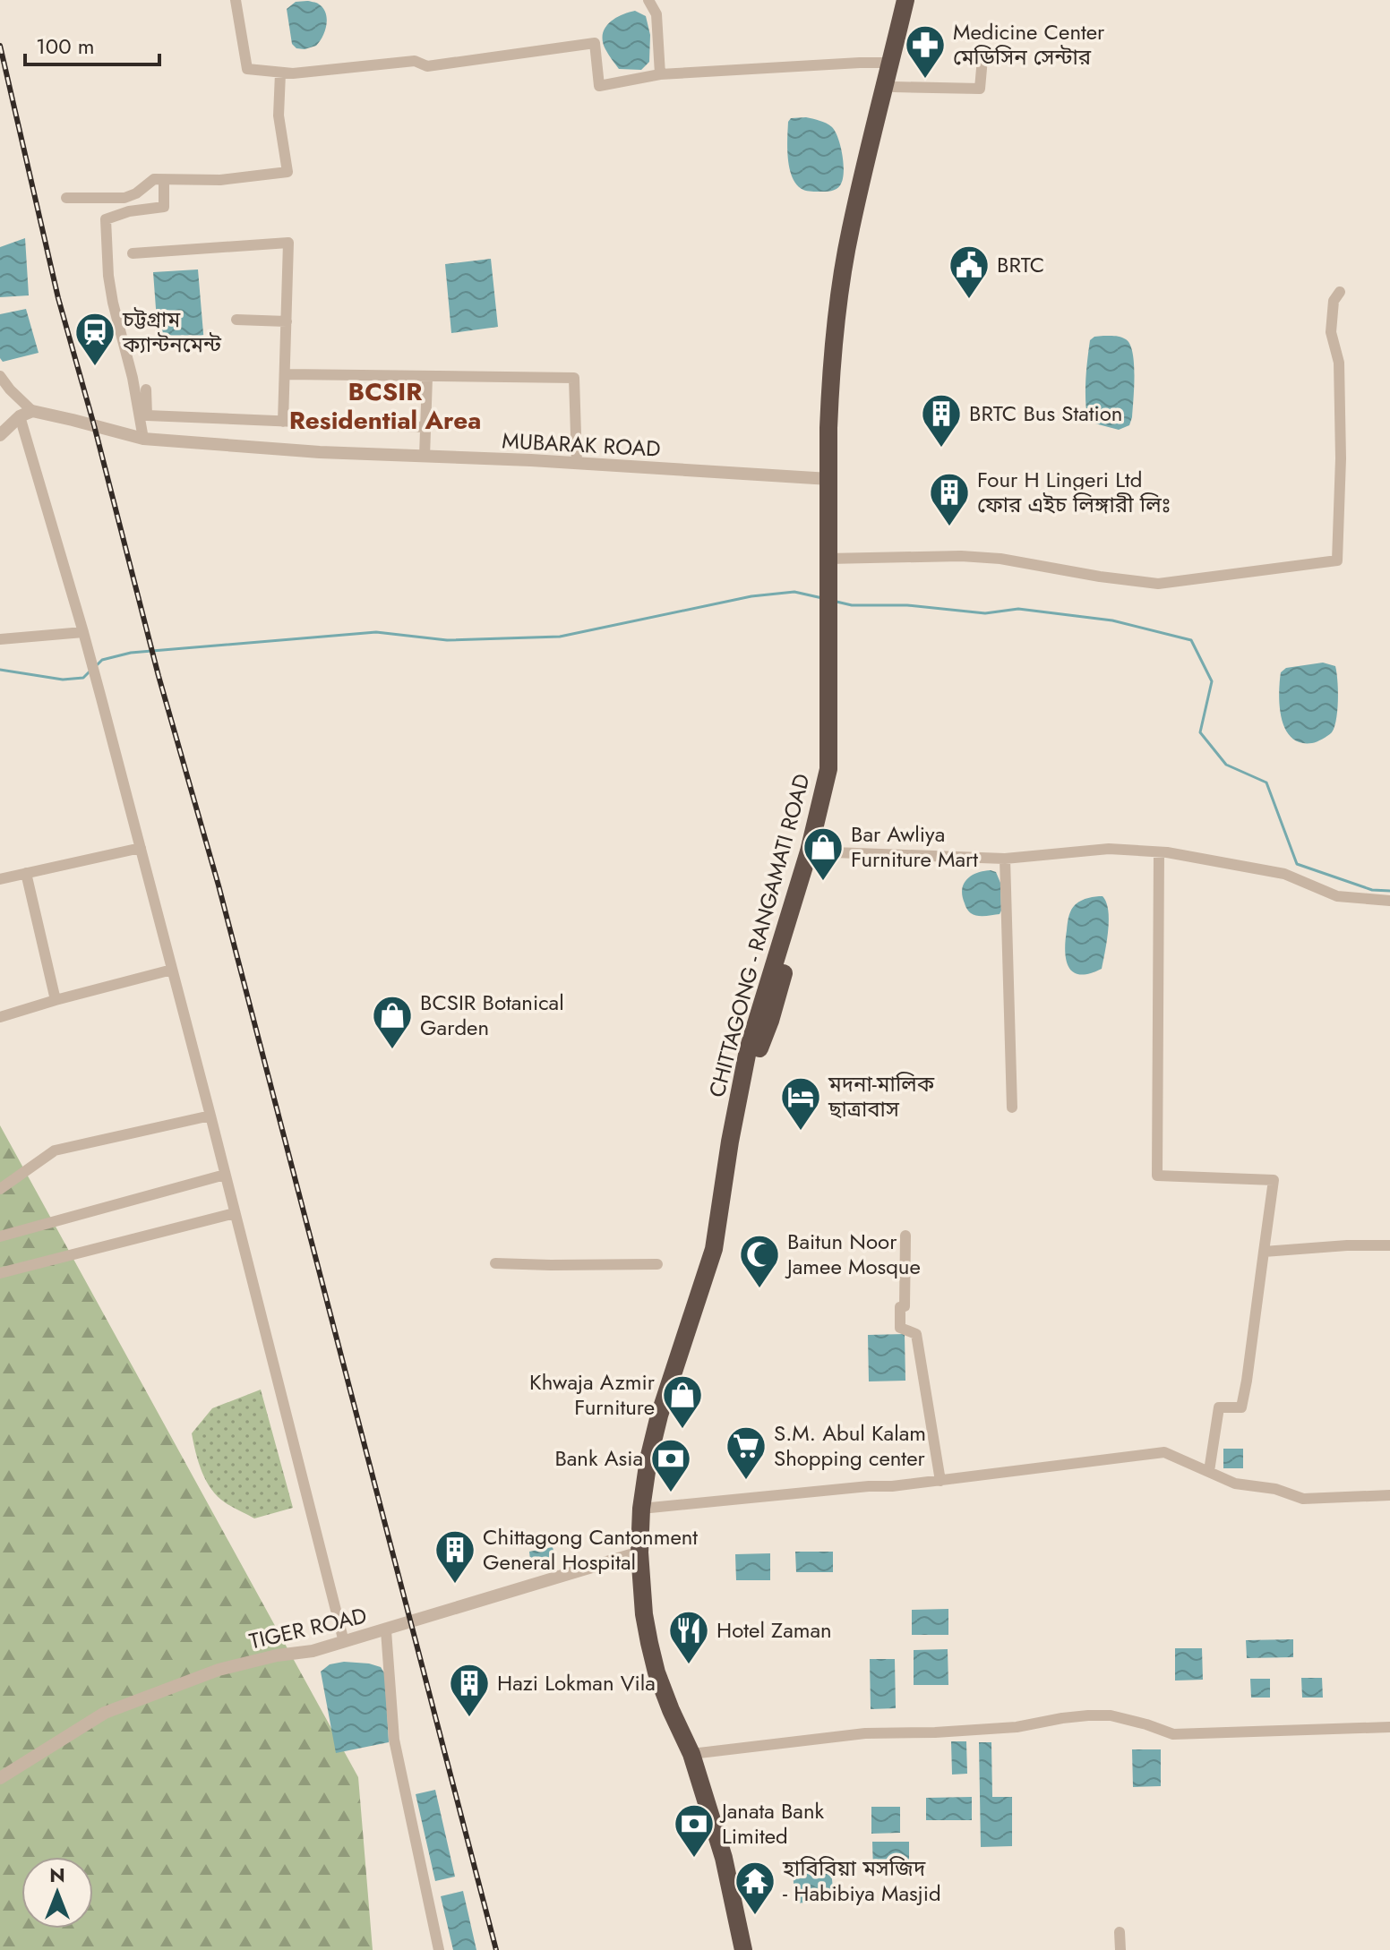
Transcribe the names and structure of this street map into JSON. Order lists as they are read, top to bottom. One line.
{"streets":{"highway":["CHITTAGONG - RANGAMATI ROAD"],"street":["MUBARAK ROAD","TIGER ROAD"]},"crossings":[["MUBARAK ROAD","CHITTAGONG - RANGAMATI ROAD"],["CHITTAGONG - RANGAMATI ROAD","TIGER ROAD"]],"districts":["BCSIR Residential Area"],"places":{"pharmacy":["Medicine Center মেডিসিন সেন্টার"],"public building":["BRTC"],"station":["চট্টগ্রাম ক্যান্টনমেন্ট"],"building":["BRTC Bus Station","Four H Lingeri Ltd ফোর এইচ লিঙ্গারী লিঃ","Chittagong Cantonment General Hospital","Hazi Lokman Vila"],"shop":["Bar Awliya Furniture Mart","BCSIR Botanical Garden","Khwaja Azmir Furniture"],"hotel":["মদনা-মালিক ছাত্রাবাস"],"mosque":["Baitun Noor Jamee Mosque"],"supermarket":["S.M. Abul Kalam Shopping center"],"bank":["Bank Asia","Janata Bank Limited"],"restaurant":["Hotel Zaman"],"temple":["হাবিবিয়া মসজিদ - Habibiya Masjid"]},"scale_bar":"100 m","north":"top"}
